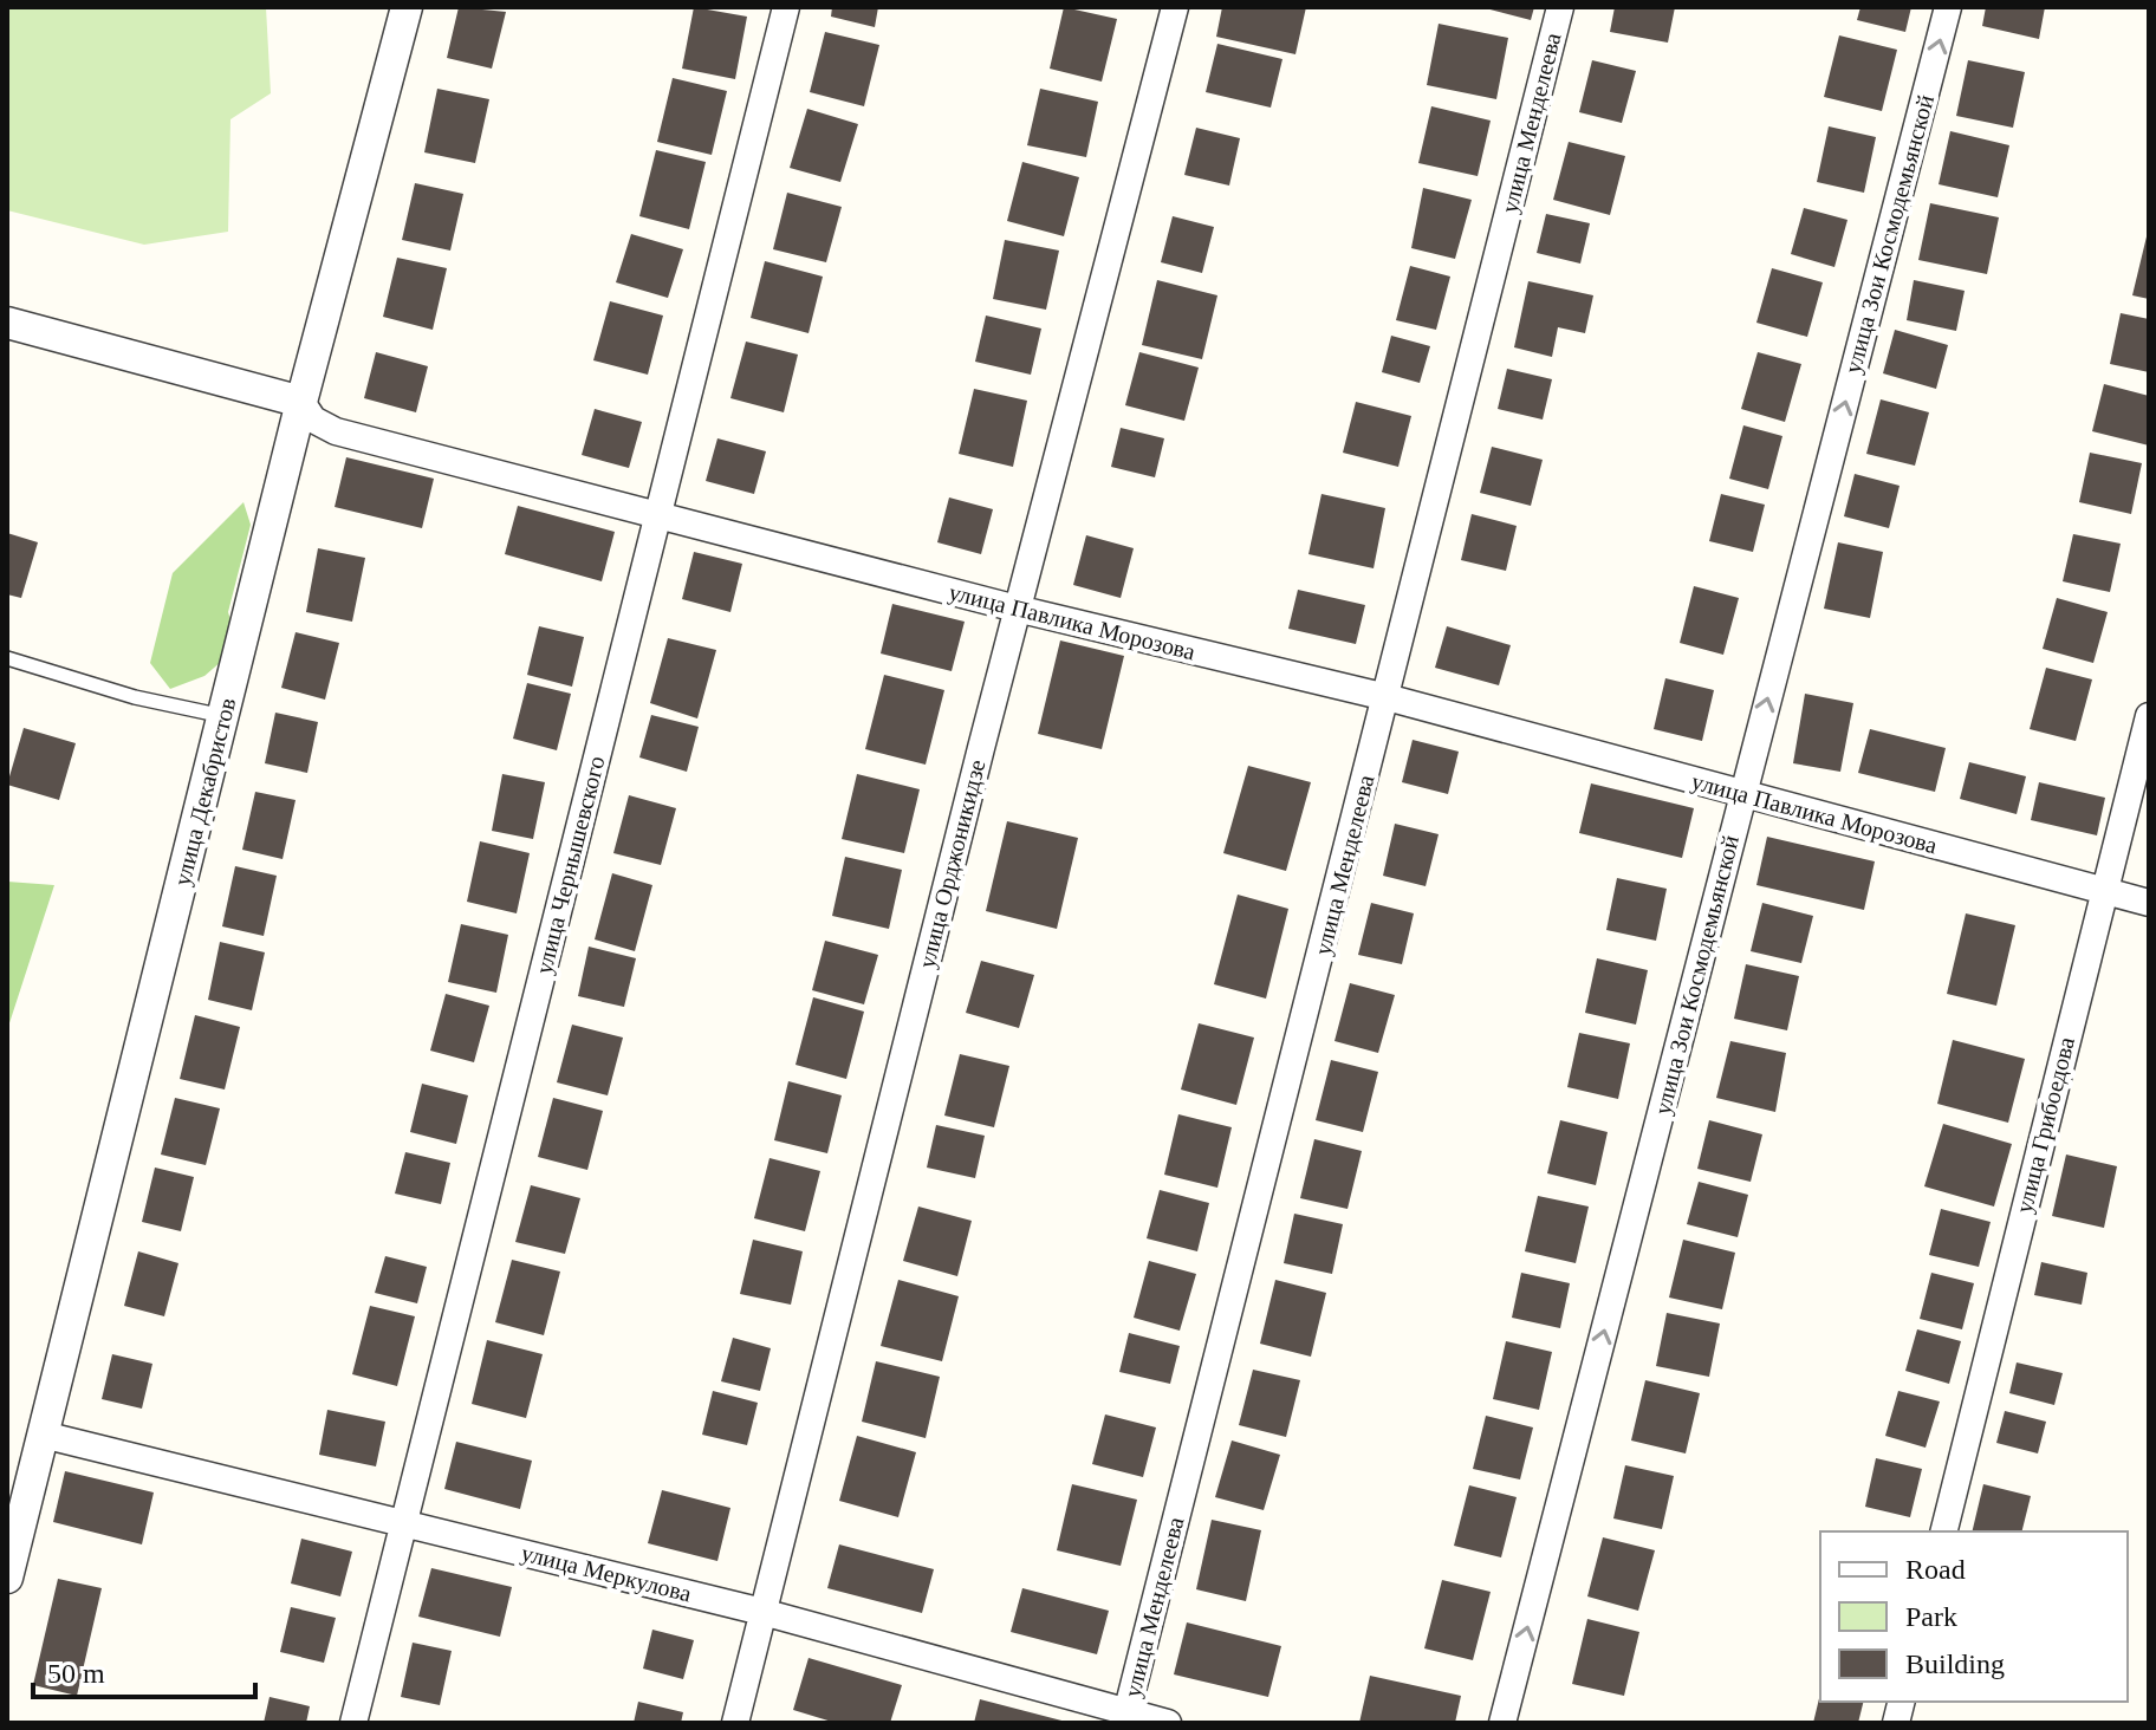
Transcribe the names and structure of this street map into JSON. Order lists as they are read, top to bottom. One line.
{"streets":{"street":["улица Менделеева","улица Зои Космодемьянской","улица Павлика Морозова","улица Декабристов","улица Орджоникидзе","улица Чернышевского","улица Грибоедова","улица Меркулова"]},"crossings":[["улица Менделеева","улица Павлика Морозова"],["улица Менделеева","улица Меркулова"],["улица Зои Космодемьянской","улица Павлика Морозова"],["улица Павлика Морозова","улица Декабристов"],["улица Павлика Морозова","улица Орджоникидзе"],["улица Павлика Морозова","улица Чернышевского"],["улица Павлика Морозова","улица Грибоедова"],["улица Декабристов","улица Меркулова"],["улица Орджоникидзе","улица Меркулова"],["улица Чернышевского","улица Меркулова"]],"one_way":["улица Зои Космодемьянской"],"legend":["Road","Park","Building"],"scale_bar":"50 m"}
